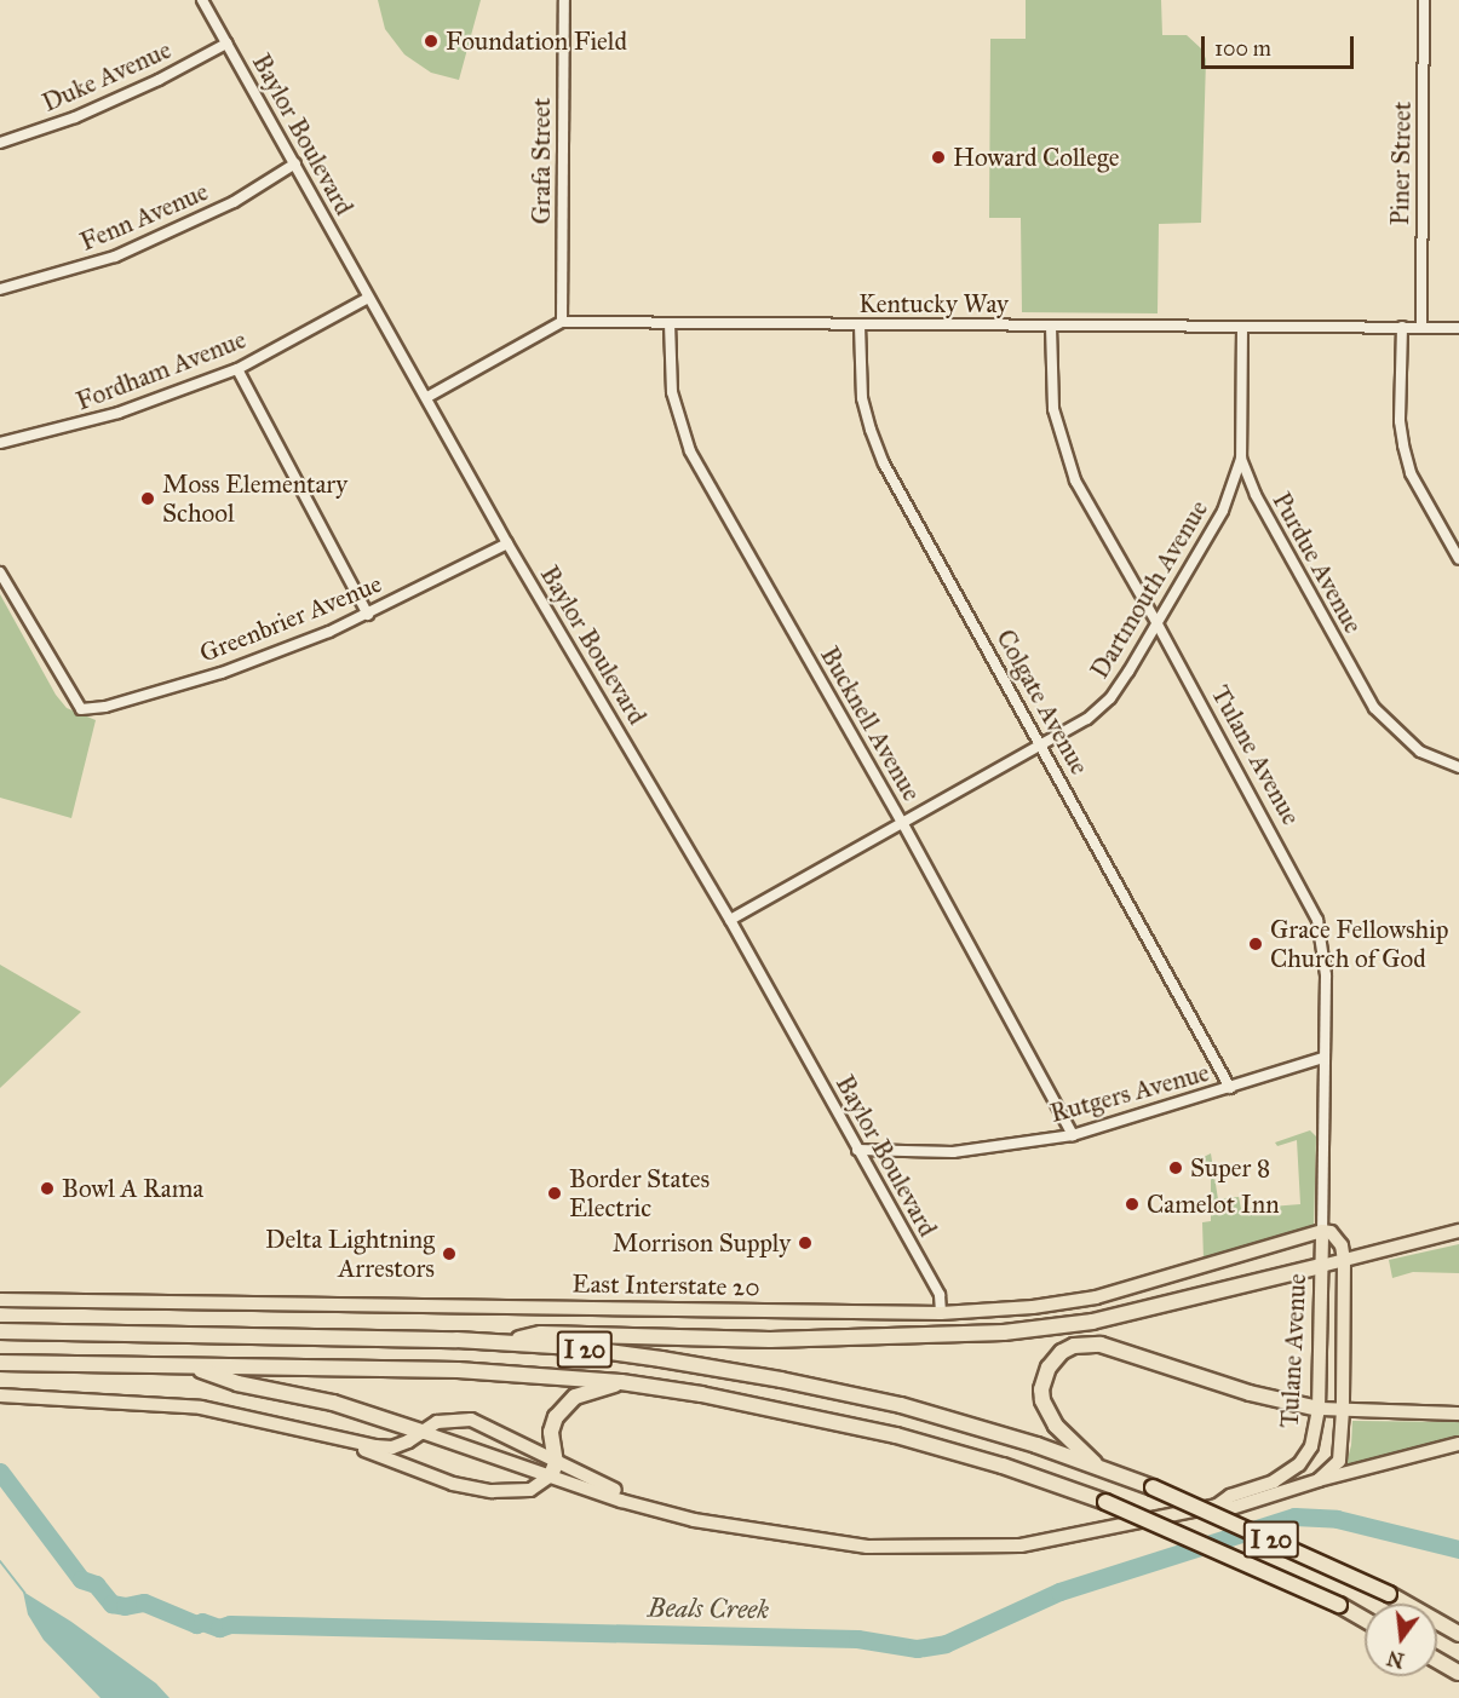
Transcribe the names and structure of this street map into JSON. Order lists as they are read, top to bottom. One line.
{"streets":{"highway":["I 20"],"main road":["Tulane Avenue","East Interstate 20"],"street":["Duke Avenue","Baylor Boulevard","Grafa Street","Piner Street","Fenn Avenue","Kentucky Way","Fordham Avenue","Purdue Avenue","Dartmouth Avenue","Greenbrier Avenue","Colgate Avenue","Bucknell Avenue","Rutgers Avenue"]},"crossings":[["Duke Avenue","Baylor Boulevard"],["Baylor Boulevard","Fenn Avenue"],["Baylor Boulevard","Kentucky Way"],["Baylor Boulevard","Fordham Avenue"],["Baylor Boulevard","Dartmouth Avenue"],["Baylor Boulevard","Greenbrier Avenue"],["Baylor Boulevard","Rutgers Avenue"],["Baylor Boulevard","East Interstate 20"],["Grafa Street","Kentucky Way"],["Piner Street","Kentucky Way"],["Kentucky Way","Purdue Avenue"],["Kentucky Way","Colgate Avenue"],["Kentucky Way","Bucknell Avenue"],["Kentucky Way","Tulane Avenue"],["Purdue Avenue","Dartmouth Avenue"],["Dartmouth Avenue","Colgate Avenue"],["Dartmouth Avenue","Bucknell Avenue"],["Dartmouth Avenue","Tulane Avenue"],["Colgate Avenue","Rutgers Avenue"],["Bucknell Avenue","Rutgers Avenue"],["Tulane Avenue","Rutgers Avenue"],["Tulane Avenue","East Interstate 20"]],"water":["Beals Creek"],"places":["Foundation Field","Howard College","Moss Elementary School","Grace Fellowship Church of God","Super 8","Bowl A Rama","Border States Electric","Camelot Inn","Morrison Supply","Delta Lightning Arrestors"],"scale_bar":"100 m","north":"bottom"}
